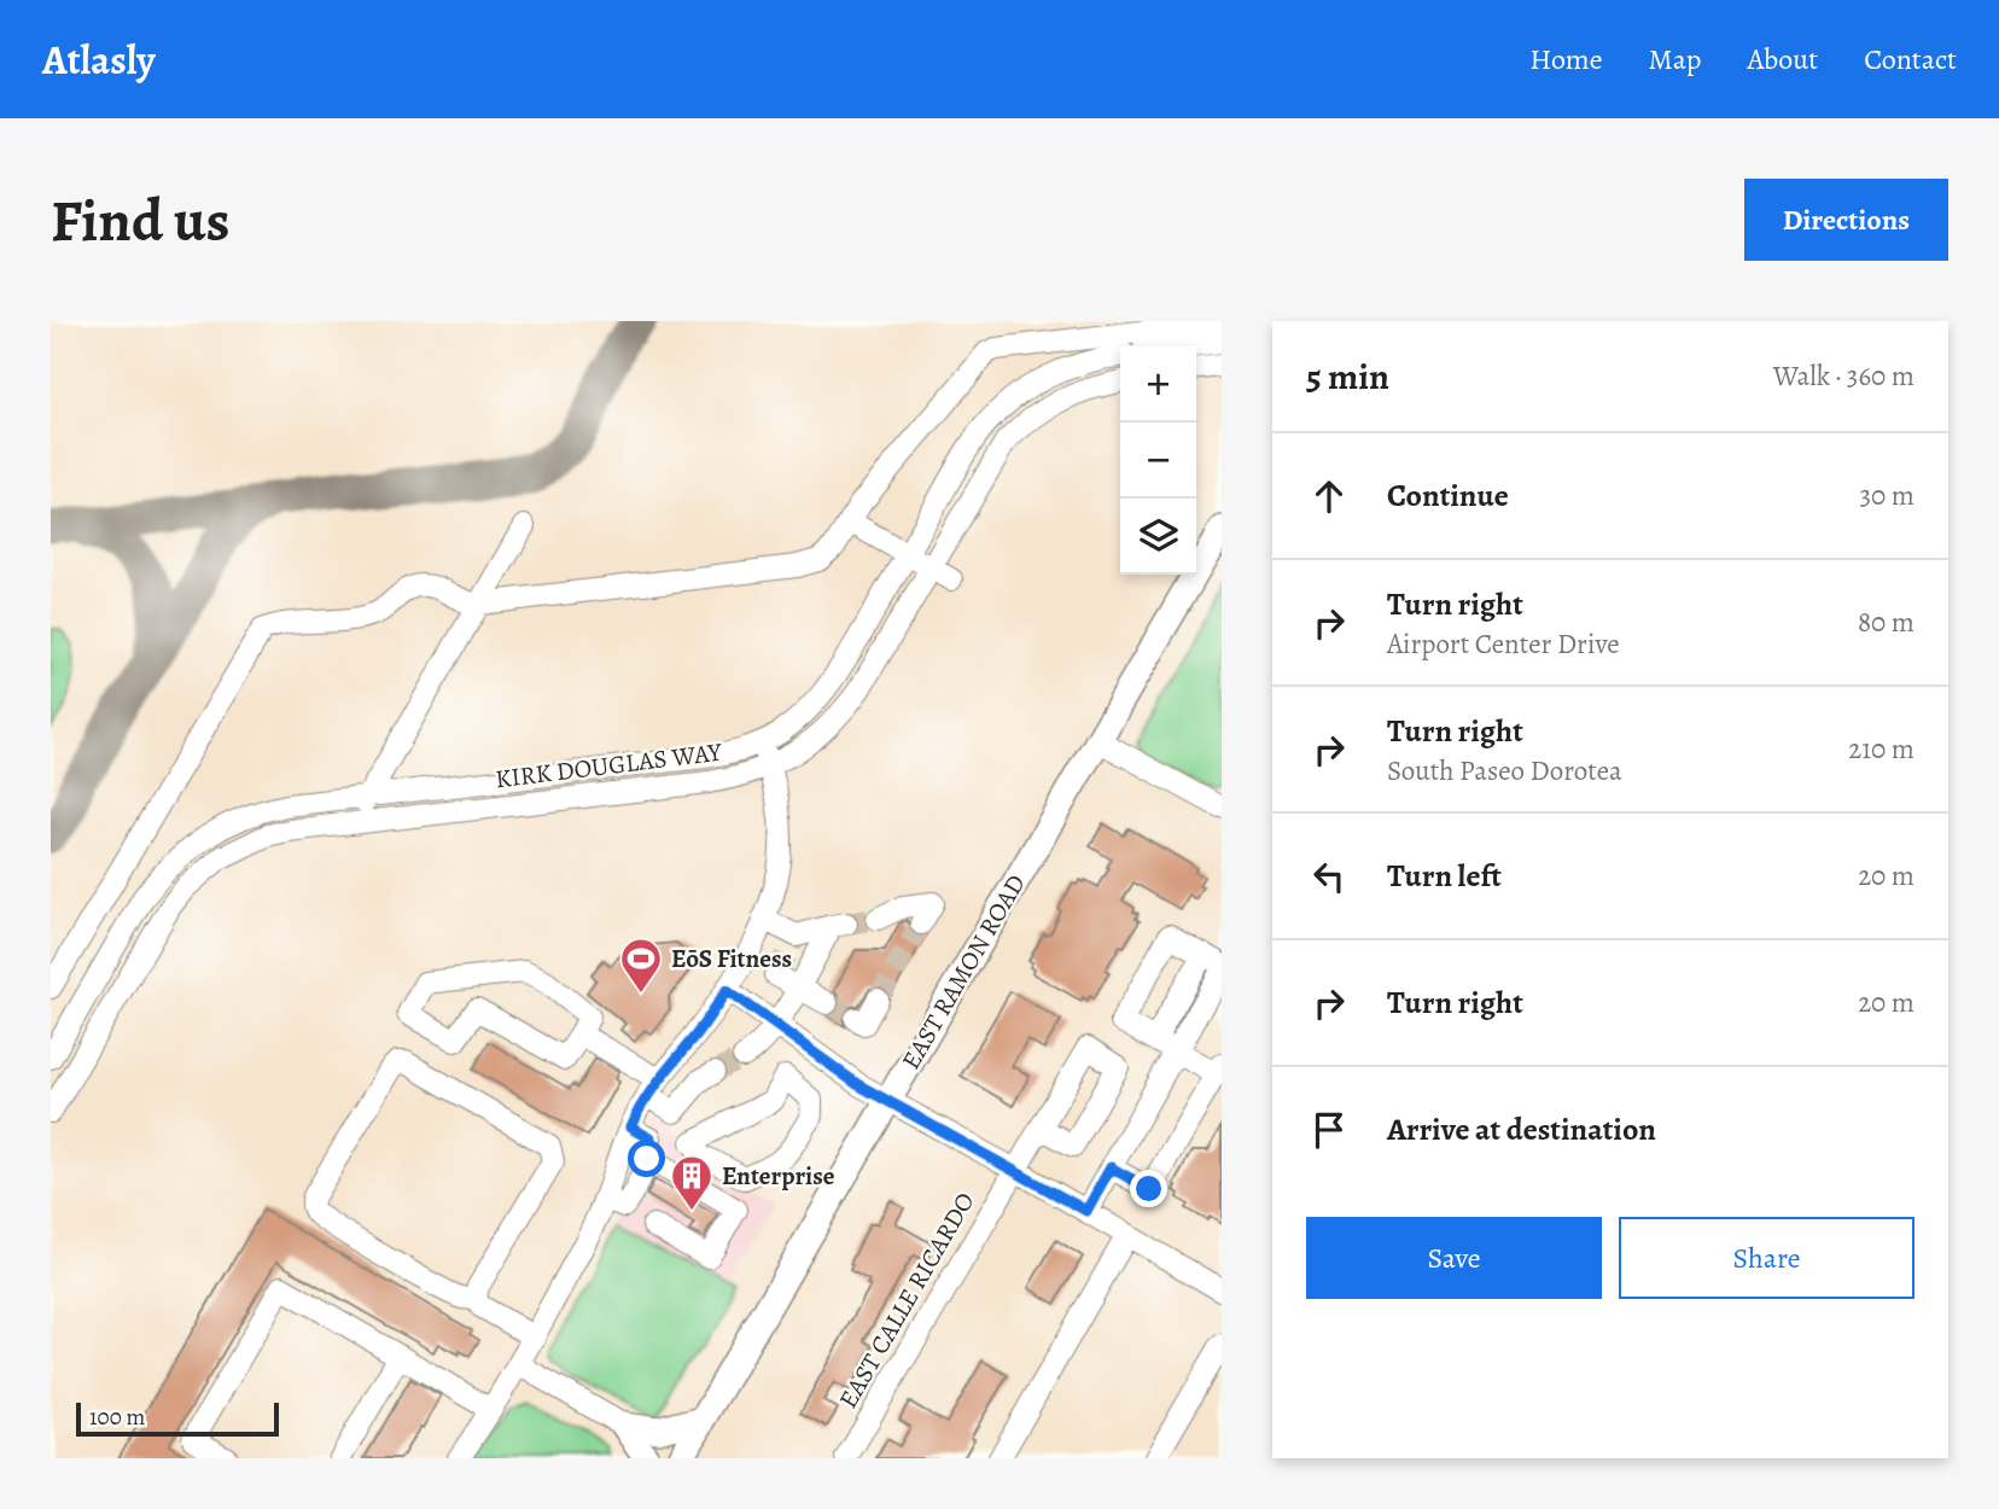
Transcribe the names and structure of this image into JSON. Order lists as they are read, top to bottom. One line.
{"streets":{"main road":["EAST RAMON ROAD"],"street":["KIRK DOUGLAS WAY","EAST CALLE RICARDO"]},"places":{"sports":["EōS Fitness"],"building":["Enterprise"]},"scale_bar":"100 m","page":{"header":"Atlasly","nav":["Home","Map","About","Contact"],"buttons":["Directions",["Save","Share"]],"title":"Find us","heading":["5 min","Walk · 360 m"],"map_buttons":["+","−"],"list":[["Continue","30 m"],["Turn right","Airport Center Drive","80 m"],["Turn right","South Paseo Dorotea","210 m"],["Turn left","20 m"],["Turn right","20 m"],"Arrive at destination"],"scale":"100 m"}}
